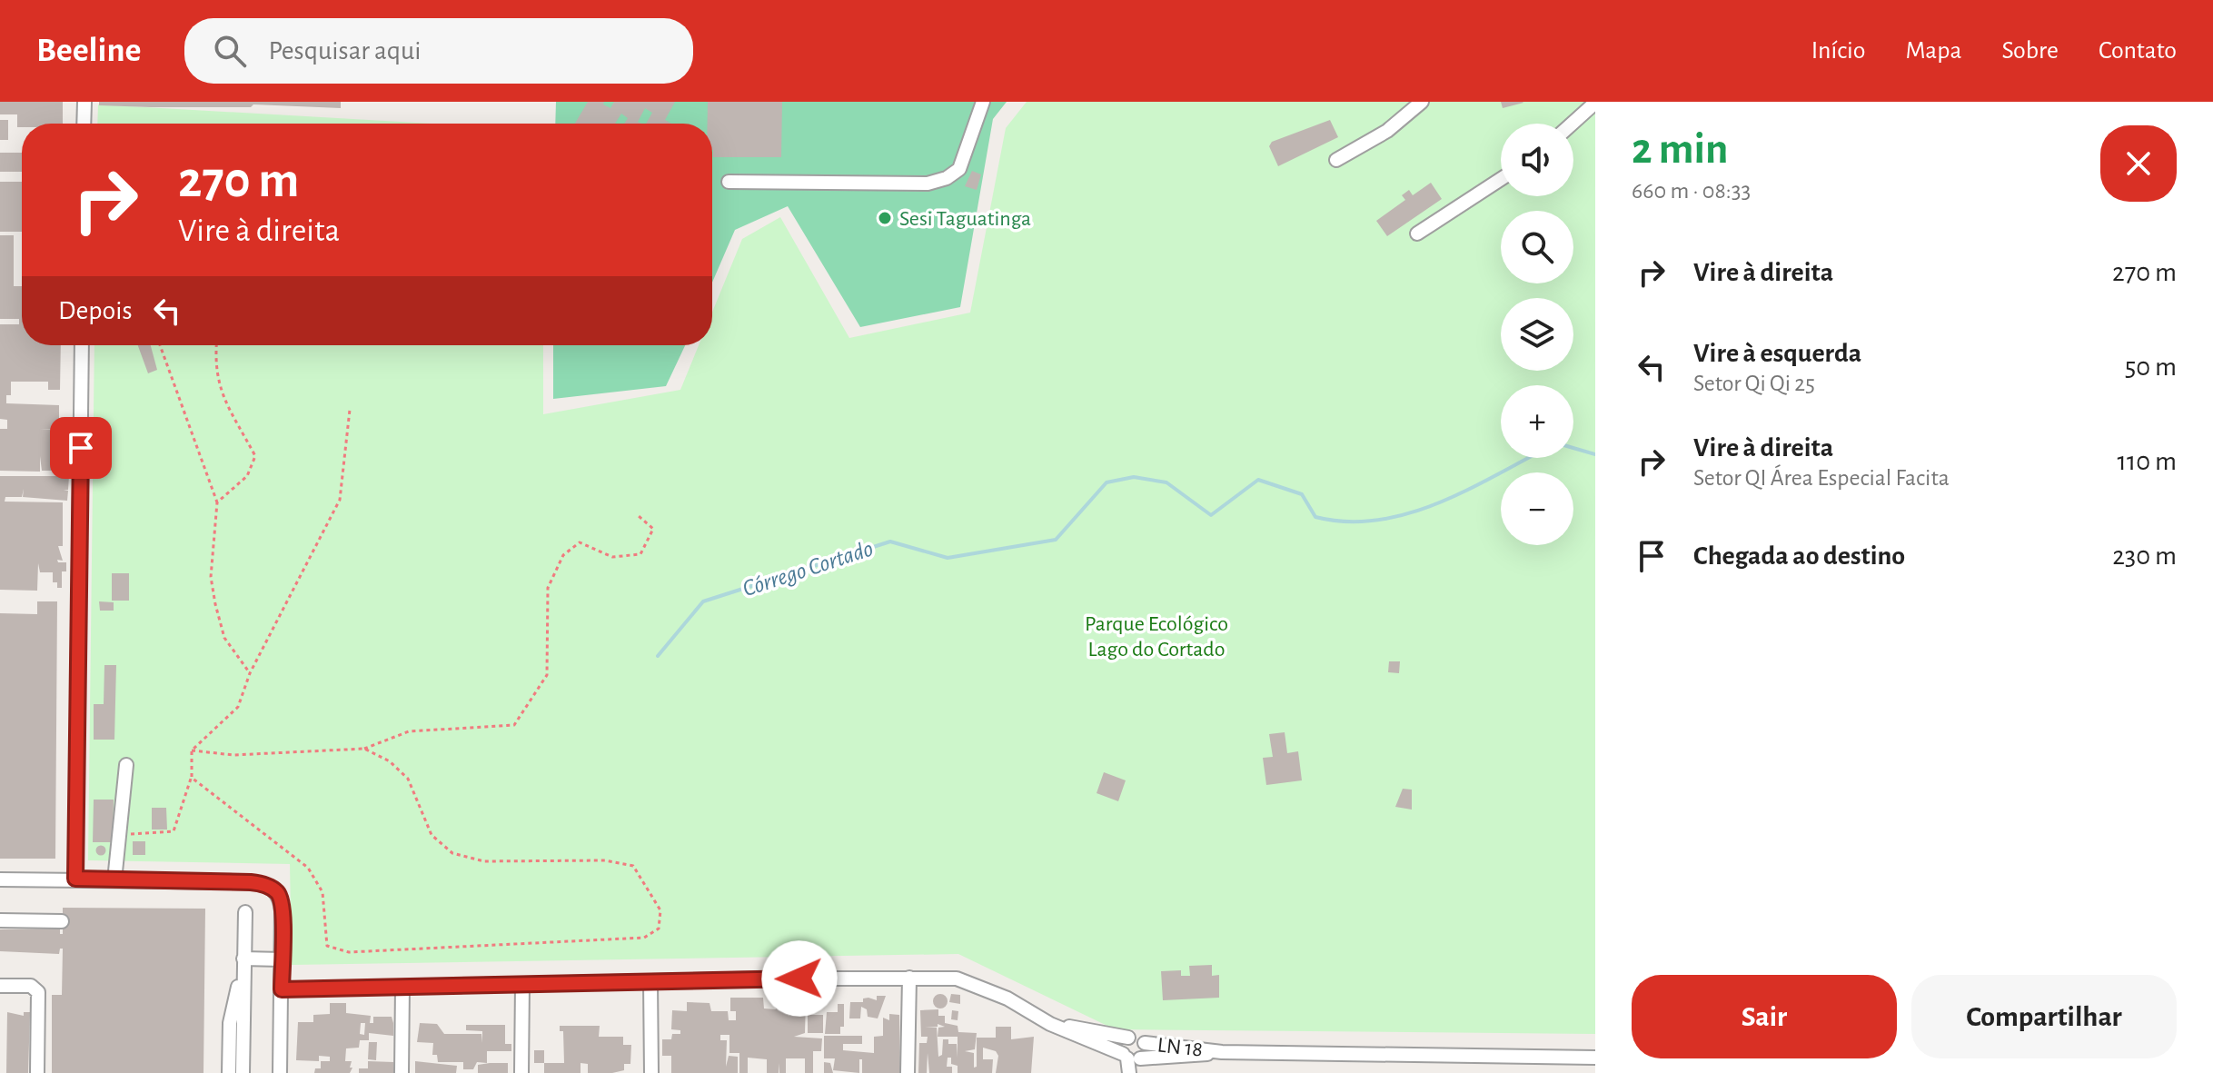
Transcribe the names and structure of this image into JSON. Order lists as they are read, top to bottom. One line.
{"streets":{"street":["LN 18"]},"water":["Córrego Cortado"],"parks":["Parque Ecológico Lago do Cortado"],"places":["Sesi Taguatinga"],"page":{"header":"Beeline","search":"Pesquisar aqui","nav":["Início","Mapa","Sobre","Contato"],"heading":["2 min","660 m · 08:33"],"map_buttons":["+","−"],"turn":["270 m","Vire à direita"],"list":[{"name":"Vire à direita","value":"270 m"},{"name":"Vire à esquerda","note":"Setor Qi Qi 25","value":"50 m"},{"name":"Vire à direita","note":"Setor QI Área Especial Facita","value":"110 m"},{"name":"Chegada ao destino","value":"230 m"}],"then":"Depois","buttons":["Sair","Compartilhar"]}}
